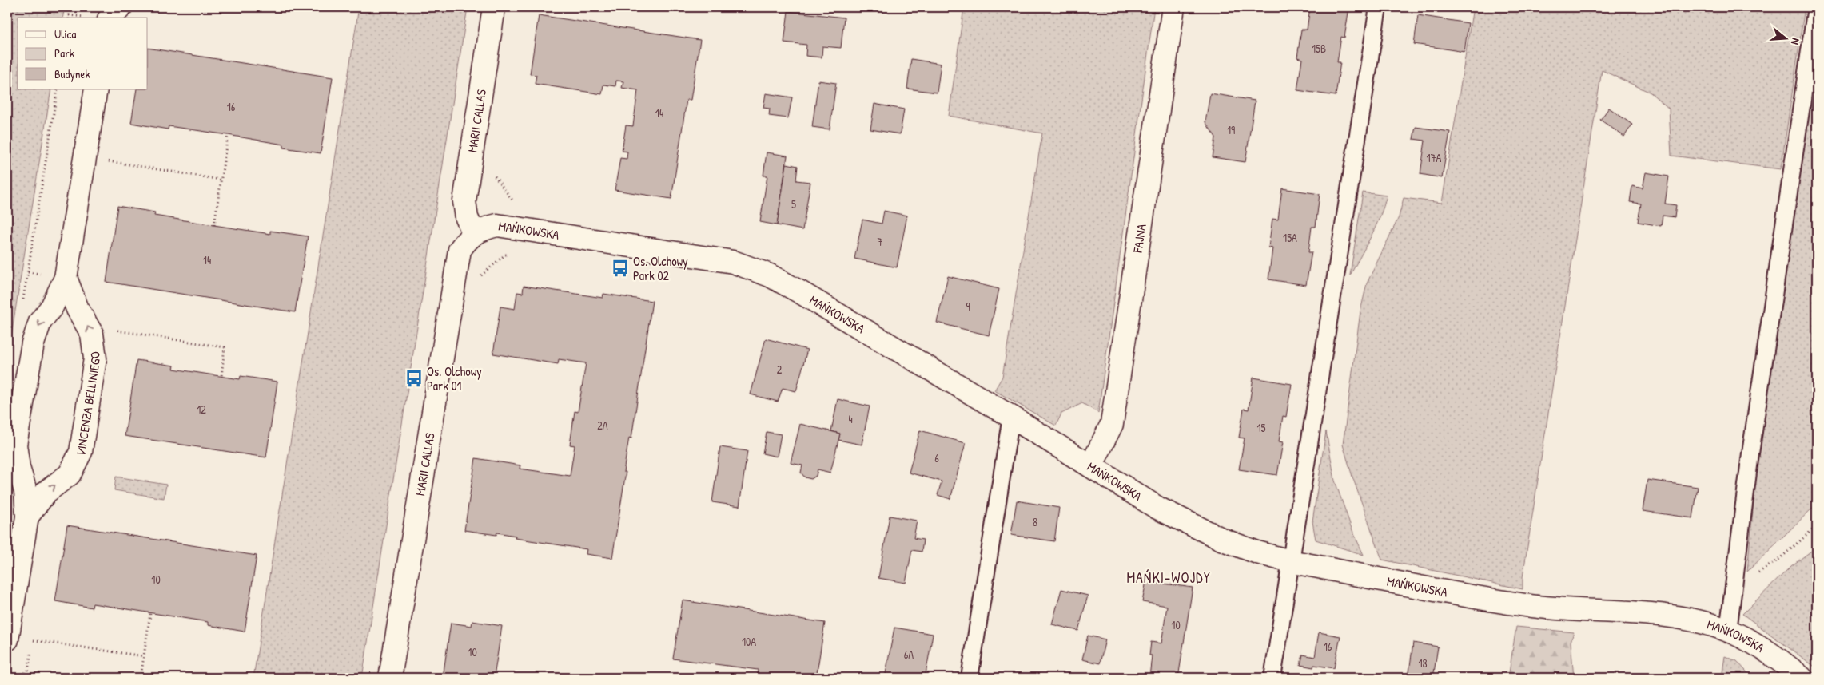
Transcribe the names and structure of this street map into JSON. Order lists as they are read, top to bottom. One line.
{"streets":{"street":["MARII CALLAS","MAŃKOWSKA","FAJNA","VINCENZA BELLINIEGO"]},"crossings":[["MARII CALLAS","MAŃKOWSKA"],["MAŃKOWSKA","FAJNA"]],"districts":["MAŃKI-WOJDY"],"places":{"bus stop":["Os. Olchowy Park 02","Os. Olchowy Park 01"]},"house_numbers":["15B","16","14","19","17A","5","15A","7","14","9","2","12","4","2A","15","6","8","10","10","10A","16","10","6A","18"],"legend":["Ulica","Park","Budynek"],"north":"right"}
